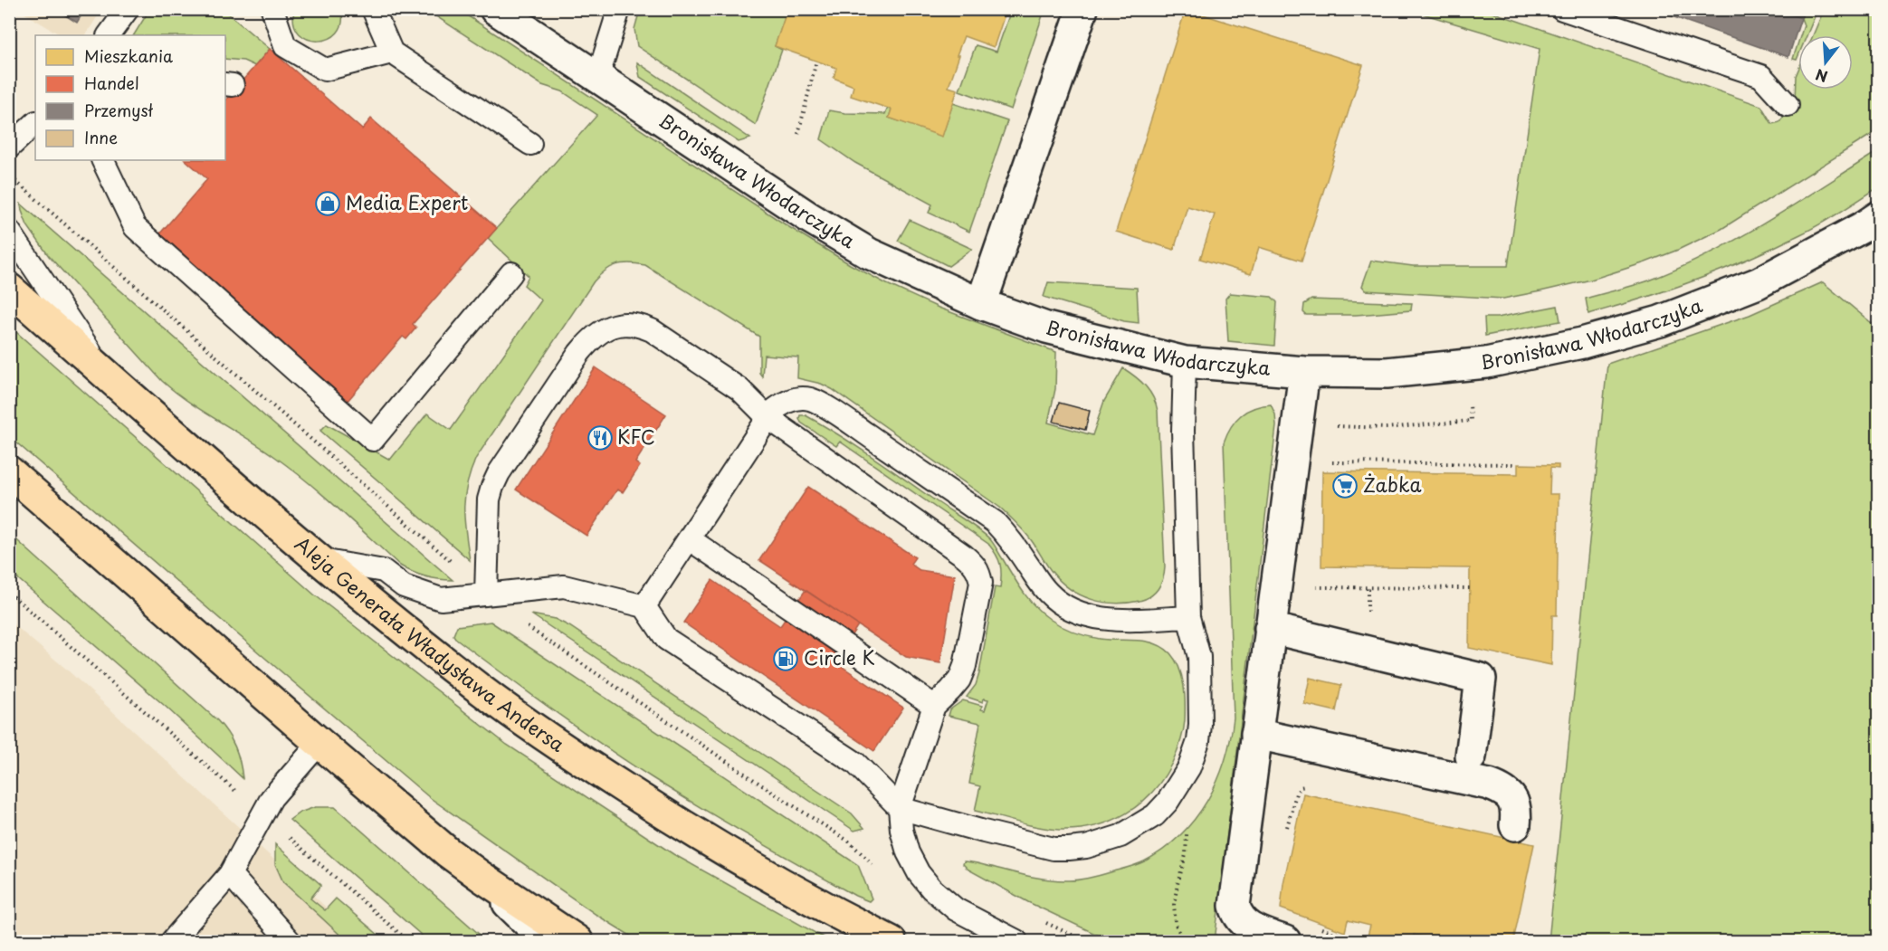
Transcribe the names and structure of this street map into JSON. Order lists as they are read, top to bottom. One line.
{"streets":{"main road":["Aleja Generała Władysława Andersa"],"street":["Bronisława Włodarczyka"]},"places":{"shop":["Media Expert"],"restaurant":["KFC"],"supermarket":["Żabka"],"fuel station":["Circle K"]},"legend":["Mieszkania","Handel","Przemysł","Inne"],"north":"bottom"}
